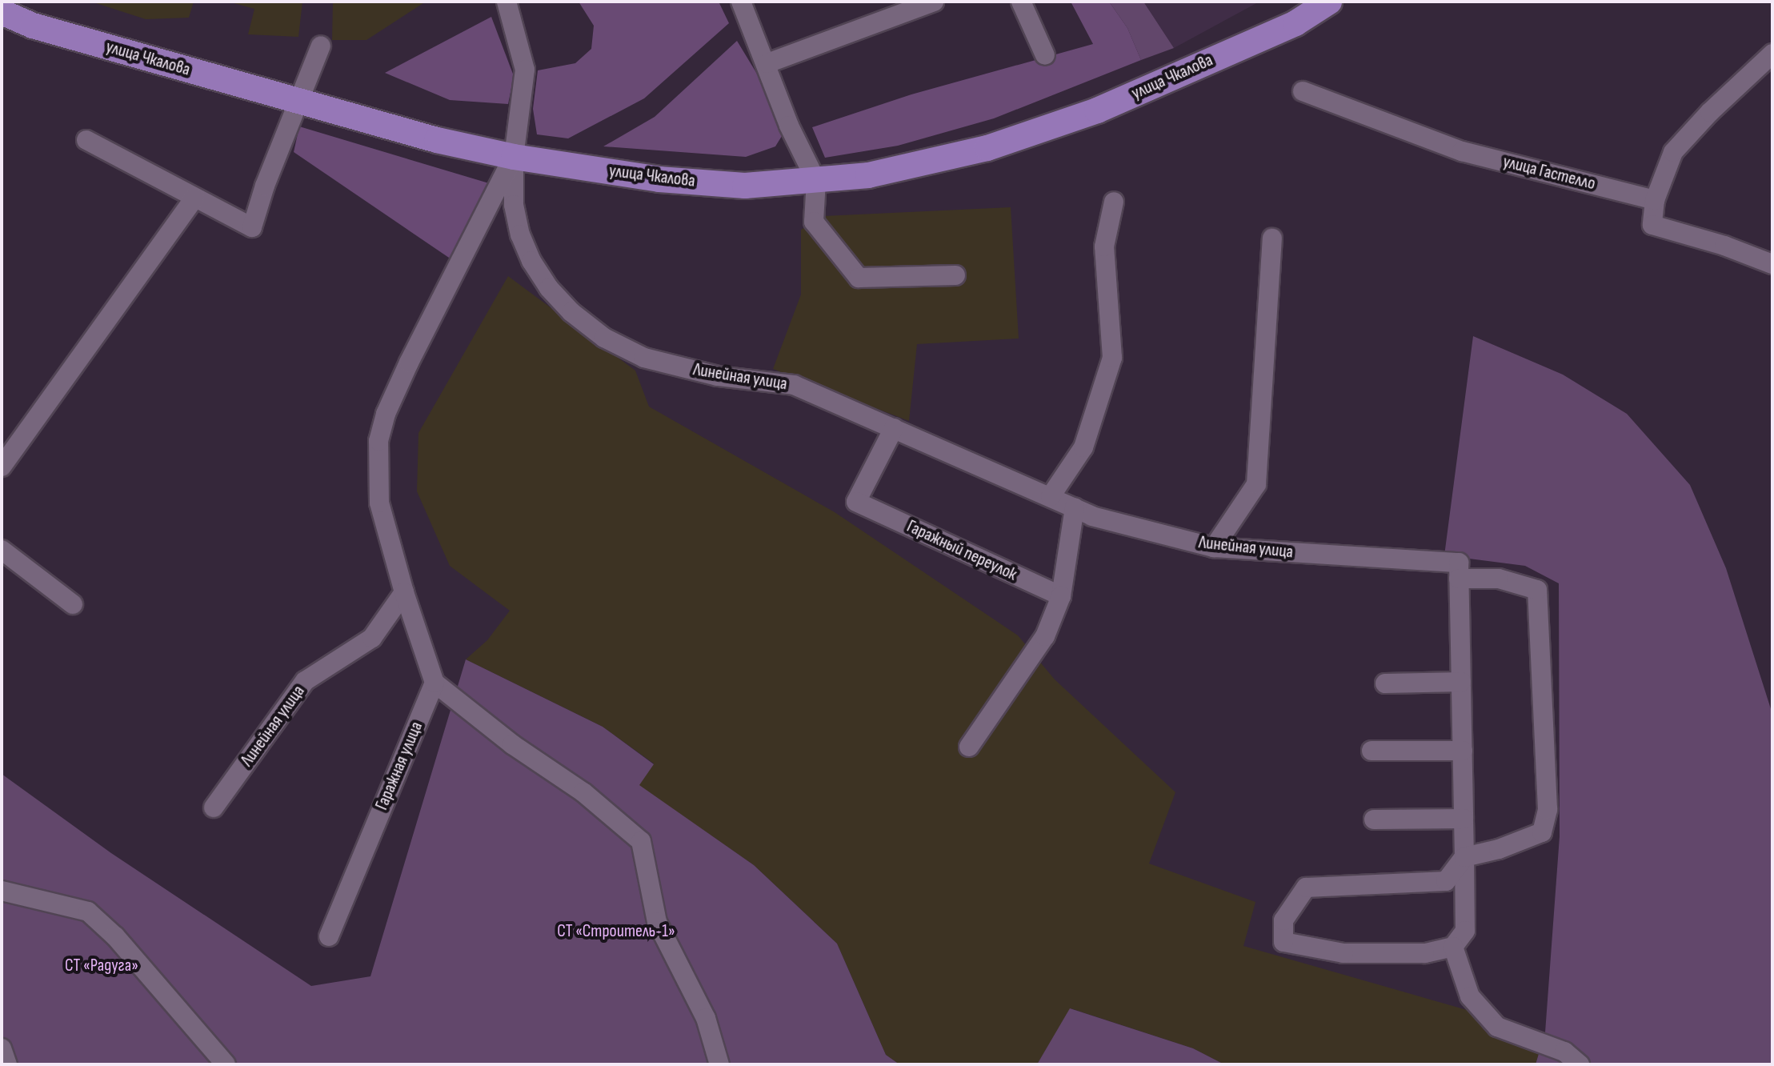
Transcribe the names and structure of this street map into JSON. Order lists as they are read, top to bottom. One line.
{"streets":{"main road":["улица Чкалова"],"street":["улица Гастелло","Линейная улица","Гаражный переулок","Гаражная улица"]},"crossings":[["улица Чкалова","Линейная улица"],["Линейная улица","Гаражный переулок"]],"parks":["СТ «Строитель-1»","СТ «Радуга»"]}
